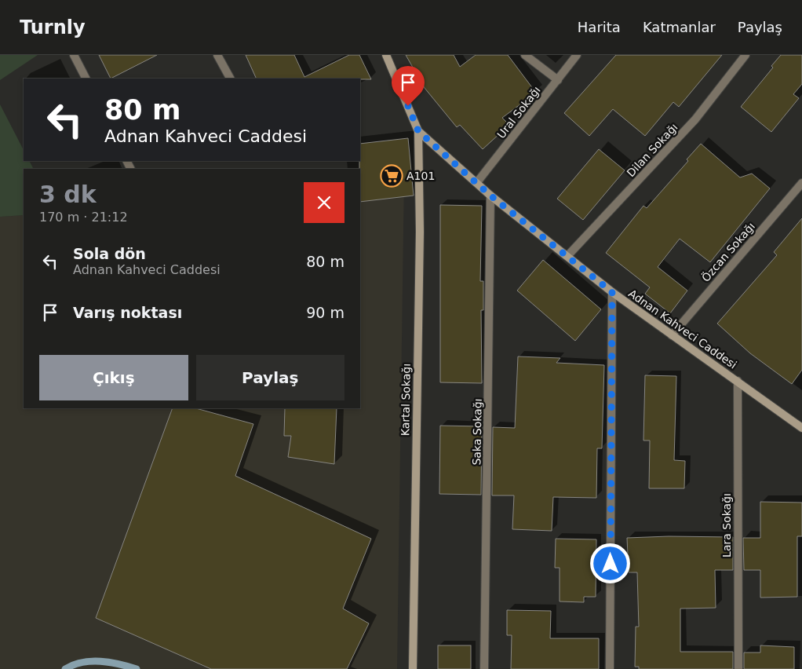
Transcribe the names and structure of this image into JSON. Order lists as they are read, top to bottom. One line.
{"streets":{"main road":["Adnan Kahveci Caddesi","Kartal Sokağı"],"street":["Ural Sokağı","Dilan Sokağı","Özcan Sokağı","Saka Sokağı","Lara Sokağı"]},"crossings":[["Ural Sokağı","Adnan Kahveci Caddesi"],["Dilan Sokağı","Adnan Kahveci Caddesi"],["Özcan Sokağı","Adnan Kahveci Caddesi"],["Adnan Kahveci Caddesi","Kartal Sokağı"],["Adnan Kahveci Caddesi","Saka Sokağı"],["Adnan Kahveci Caddesi","Lara Sokağı"]],"places":{"supermarket":["A101"]},"page":{"header":"Turnly","nav":["Harita","Katmanlar","Paylaş"],"turn":["80 m","Adnan Kahveci Caddesi"],"heading":["3 dk","170 m · 21:12"],"list":[{"name":"Sola dön","note":"Adnan Kahveci Caddesi","value":"80 m"},{"name":"Varış noktası","value":"90 m"}],"buttons":["Çıkış","Paylaş"]}}
